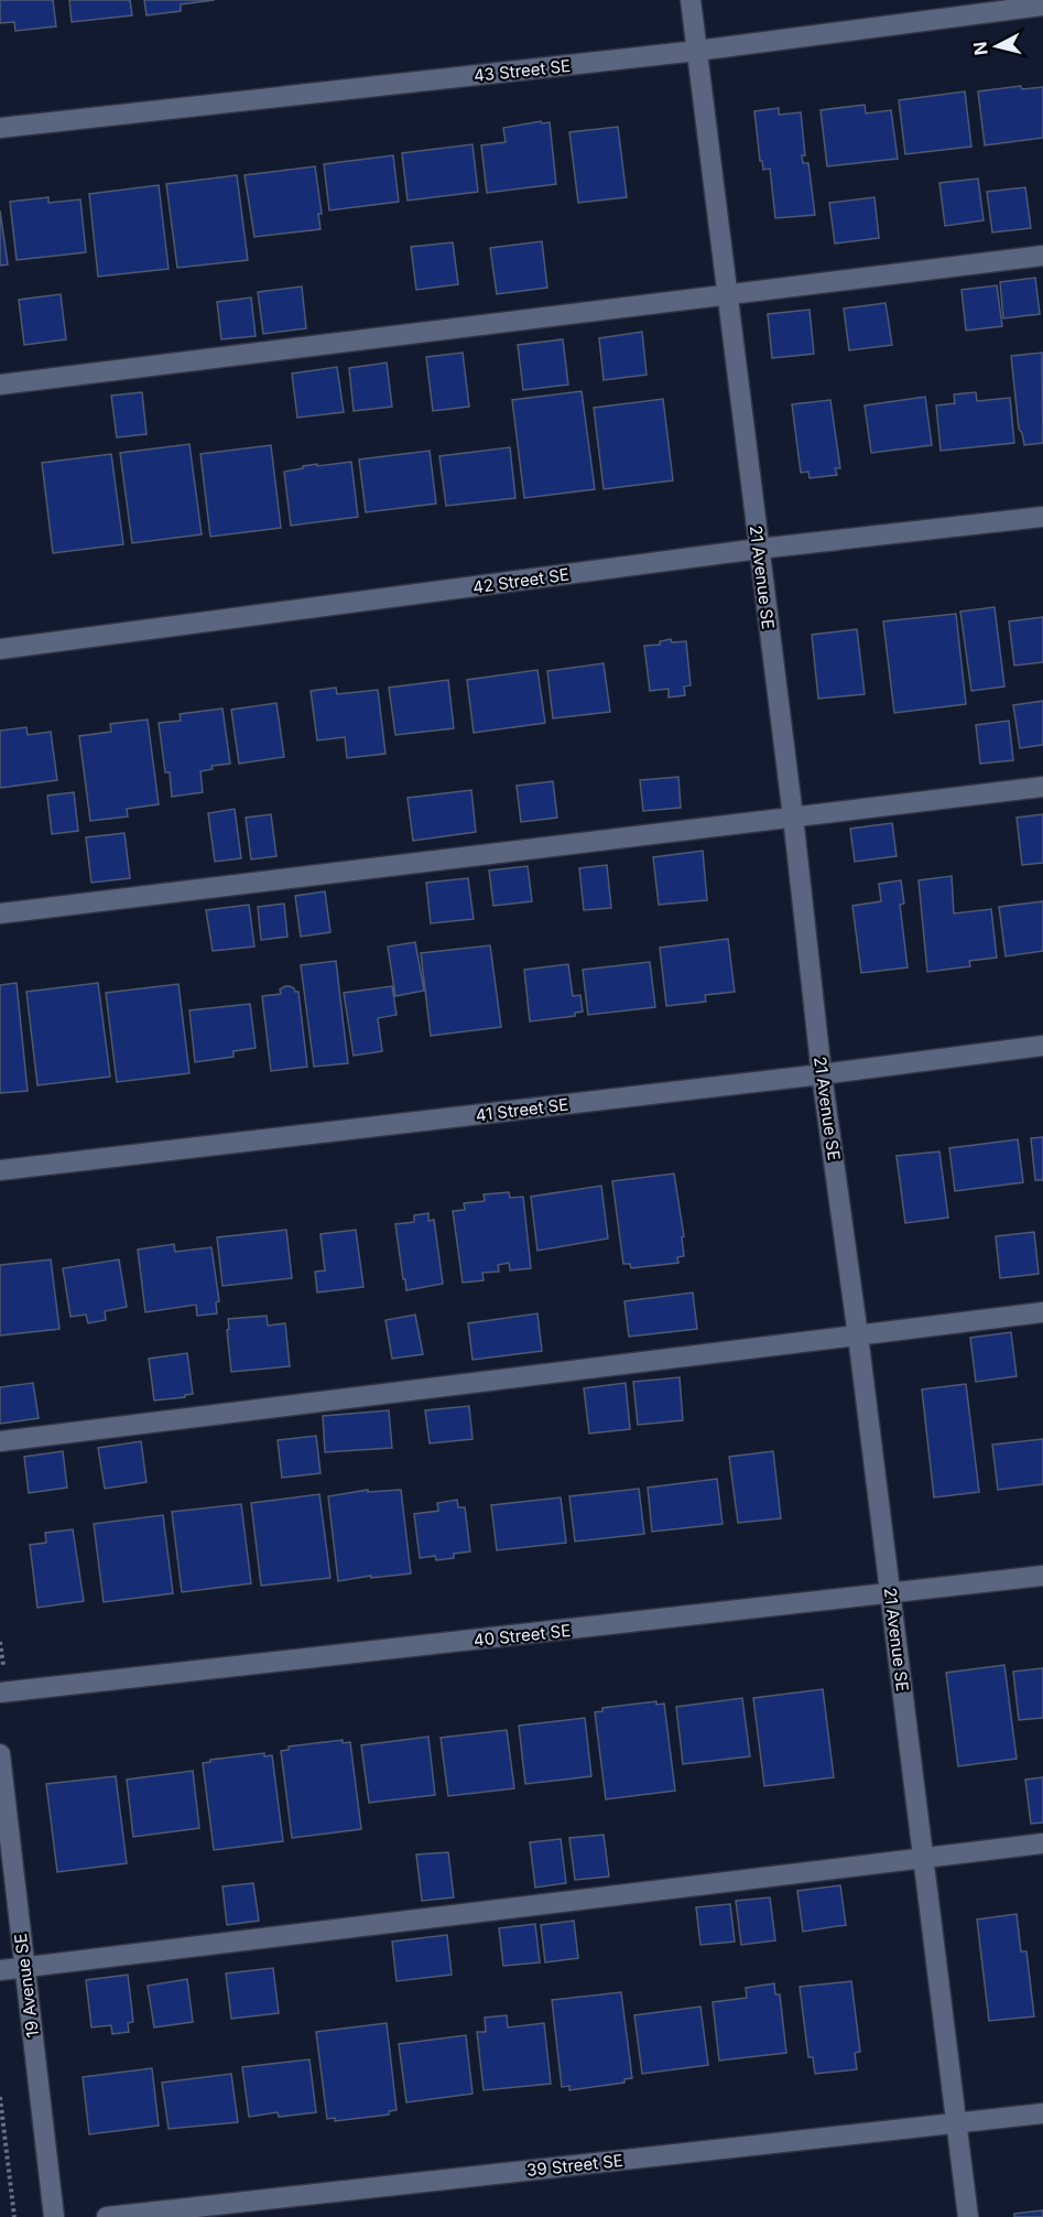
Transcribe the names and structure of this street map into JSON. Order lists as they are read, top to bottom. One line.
{"streets":{"street":["43 Street SE","21 Avenue SE","42 Street SE","41 Street SE","40 Street SE","19 Avenue SE","39 Street SE"]},"crossings":[["43 Street SE","21 Avenue SE"],["21 Avenue SE","42 Street SE"],["21 Avenue SE","41 Street SE"],["21 Avenue SE","40 Street SE"],["21 Avenue SE","39 Street SE"]],"north":"left"}
